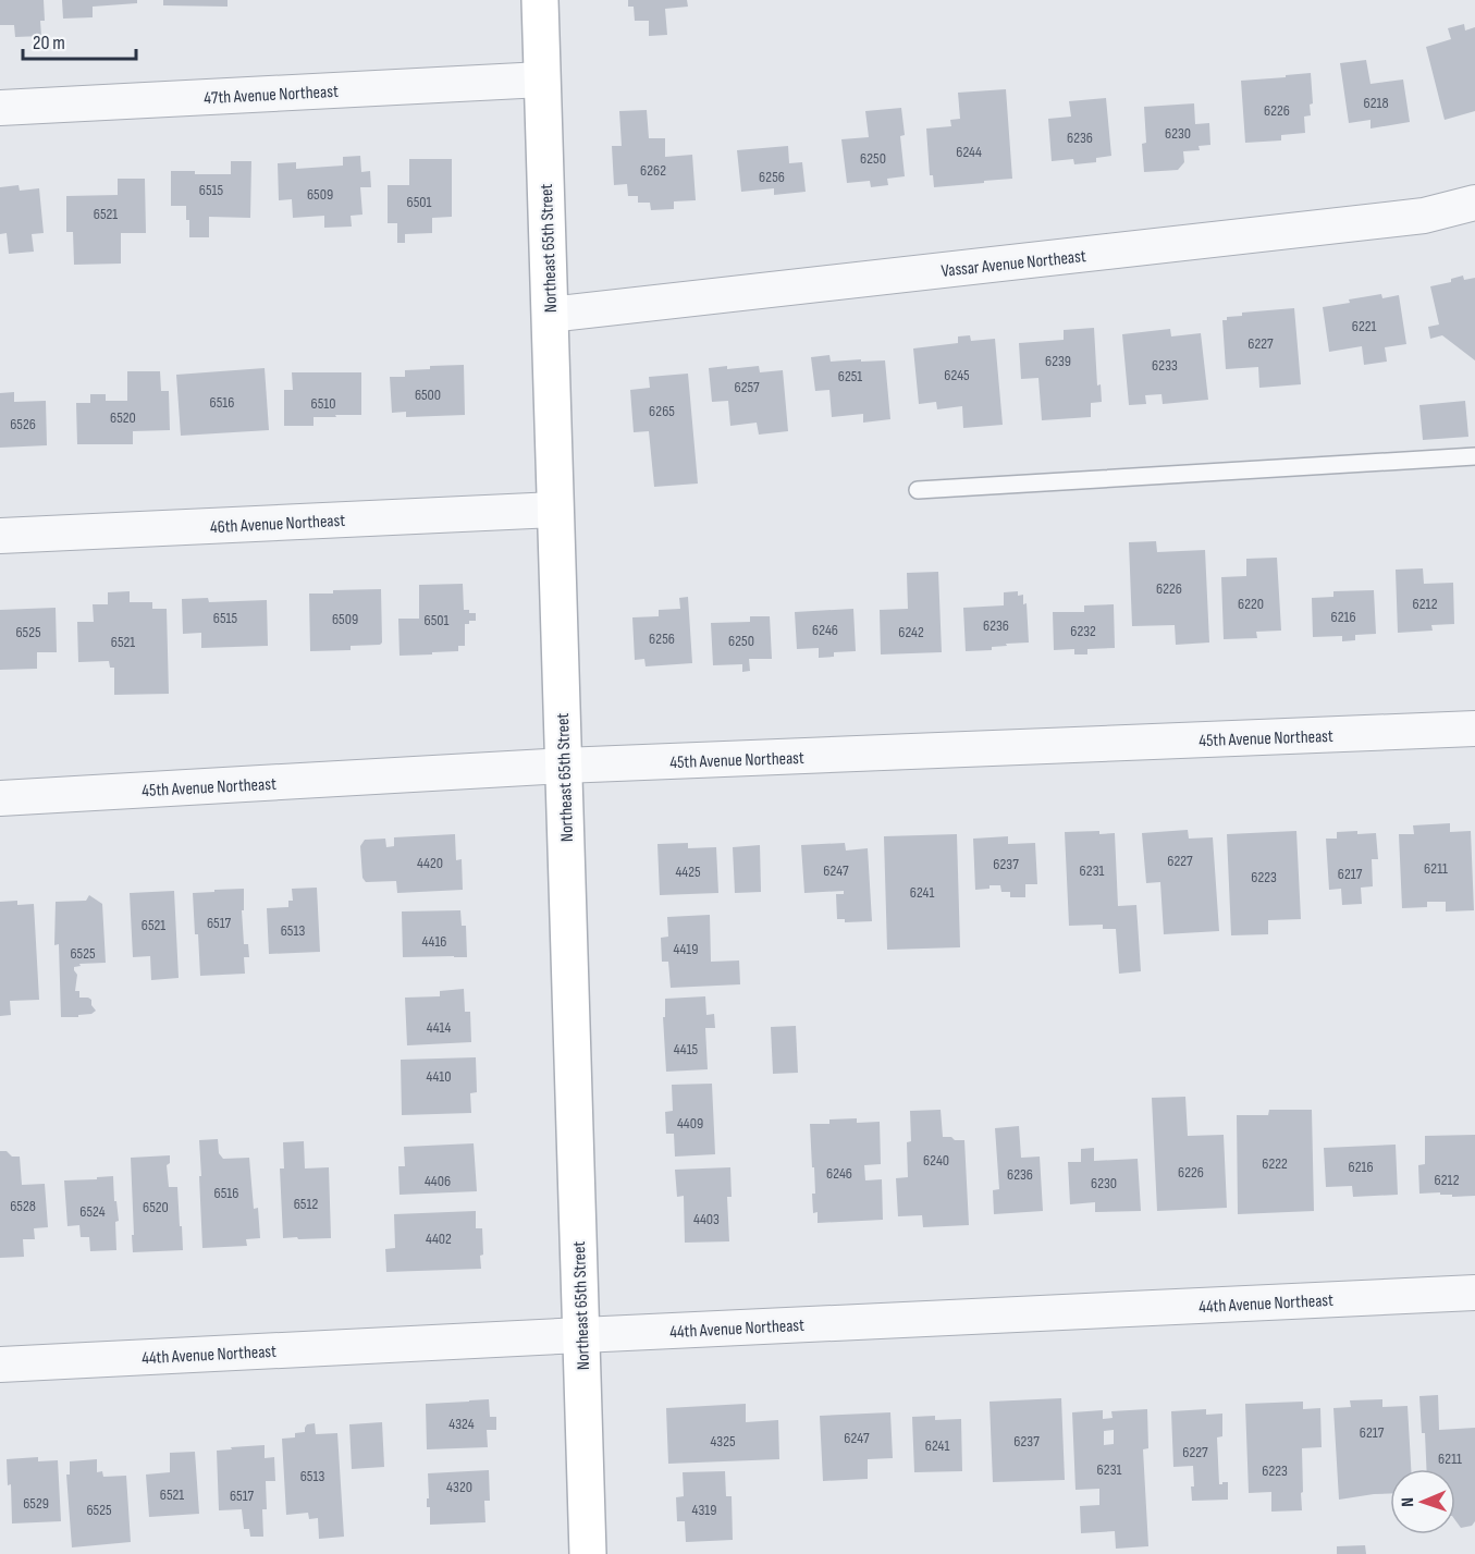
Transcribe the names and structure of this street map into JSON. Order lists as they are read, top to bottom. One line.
{"streets":{"main road":["Northeast 65th Street"],"street":["47th Avenue Northeast","Vassar Avenue Northeast","46th Avenue Northeast","45th Avenue Northeast","44th Avenue Northeast"]},"crossings":[["47th Avenue Northeast","Northeast 65th Street"],["Northeast 65th Street","Vassar Avenue Northeast"],["Northeast 65th Street","46th Avenue Northeast"],["Northeast 65th Street","45th Avenue Northeast"],["Northeast 65th Street","44th Avenue Northeast"]],"house_numbers":["6218","6226","6230","6236","6244","6250","6262","6256","6515","6509","6501","6521","6221","6227","6239","6233","6245","6251","6257","6500","6516","6510","6265","6520","6526","6226","6220","6212","6216","6515","6509","6501","6236","6246","6232","6525","6242","6256","6250","6521","6227","4420","6237","6211","6247","6231","4425","6217","6223","6241","6517","6521","6513","4416","4419","6525","4414","4415","4410","4409","6240","6222","6216","6226","6246","6236","6212","4406","6230","6516","6512","6528","6520","6524","4403","4402","4324","6217","6247","4325","6237","6241","6227","6211","6231","6223","6513","4320","6521","6517","6529","6525","4319"],"scale_bar":"20 m","north":"left"}
